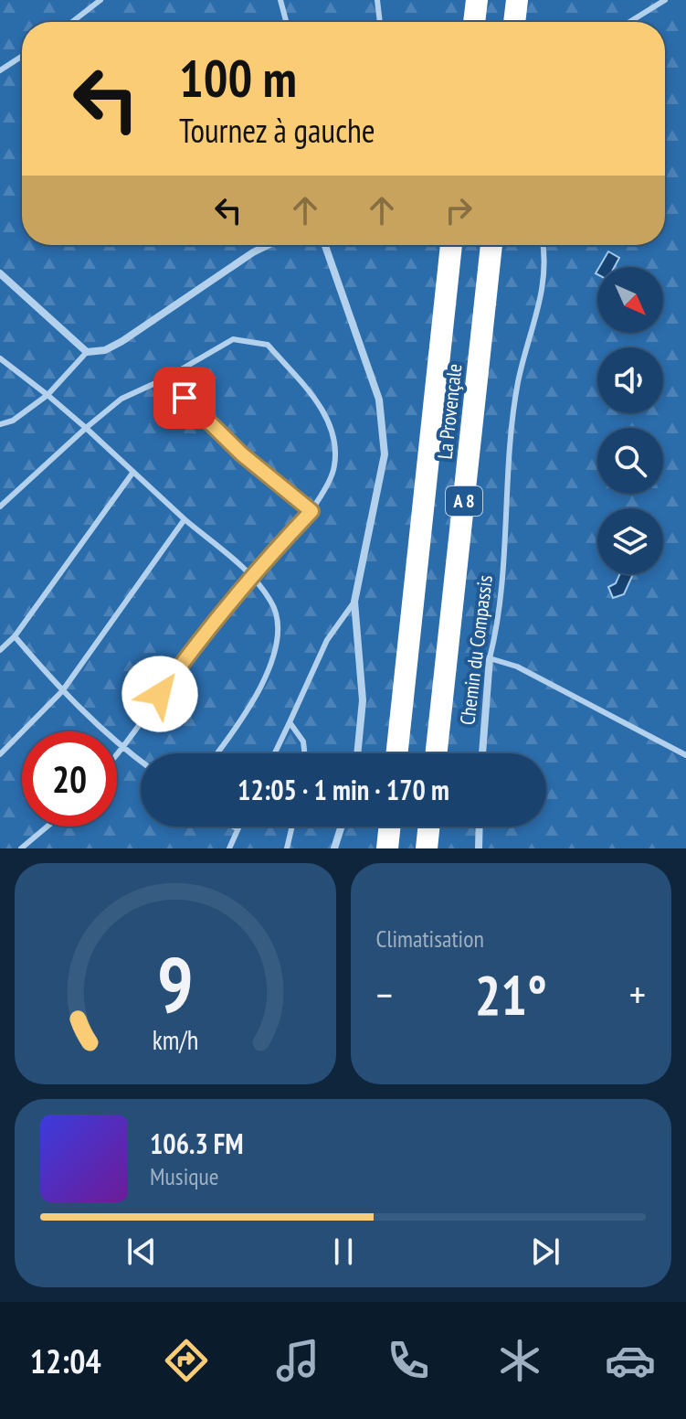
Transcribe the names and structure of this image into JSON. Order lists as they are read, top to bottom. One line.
{"streets":{"highway":["La Provençale","A 8"],"street":["Chemin du Compassis"]},"north":"bottom right","page":{"turn":["100 m","Tournez à gauche"],"limit":"20","trip":"12:05 · 1 min · 170 m","tile":"Climatisation","heat":["−","21°","+"],"song":["106.3 FM","Musique"],"tabs":"12:04","gauge":["9","km/h"]}}
